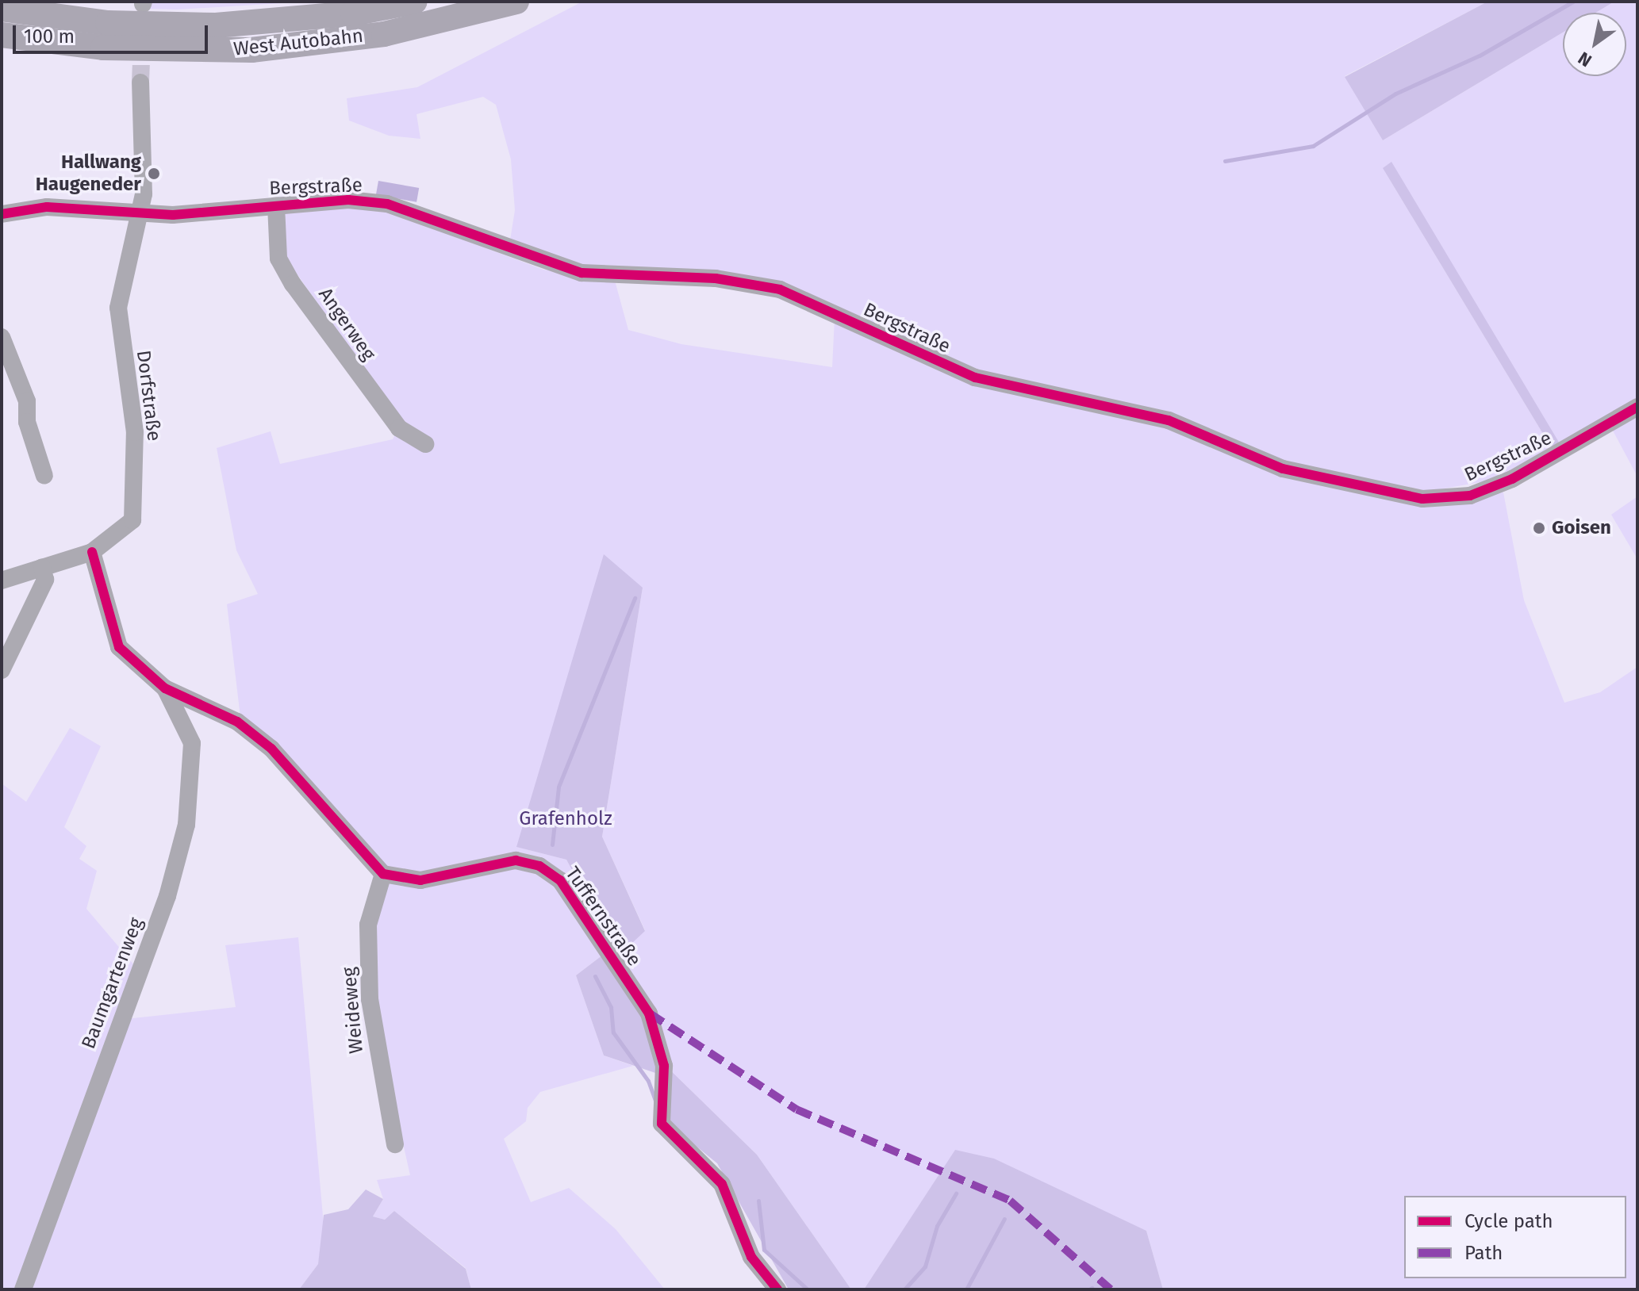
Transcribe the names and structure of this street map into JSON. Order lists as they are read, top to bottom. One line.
{"streets":{"highway":["West Autobahn"],"street":["Bergstraße","Angerweg","Dorfstraße","Tuffernstraße","Baumgartenweg","Weideweg"]},"crossings":[["Bergstraße","Angerweg"],["Bergstraße","Dorfstraße"],["Tuffernstraße","Weideweg"]],"parks":["Grafenholz"],"places":["Hallwang Haugeneder","Goisen"],"legend":["Cycle path","Path"],"scale_bar":"100 m","north":"bottom left"}
